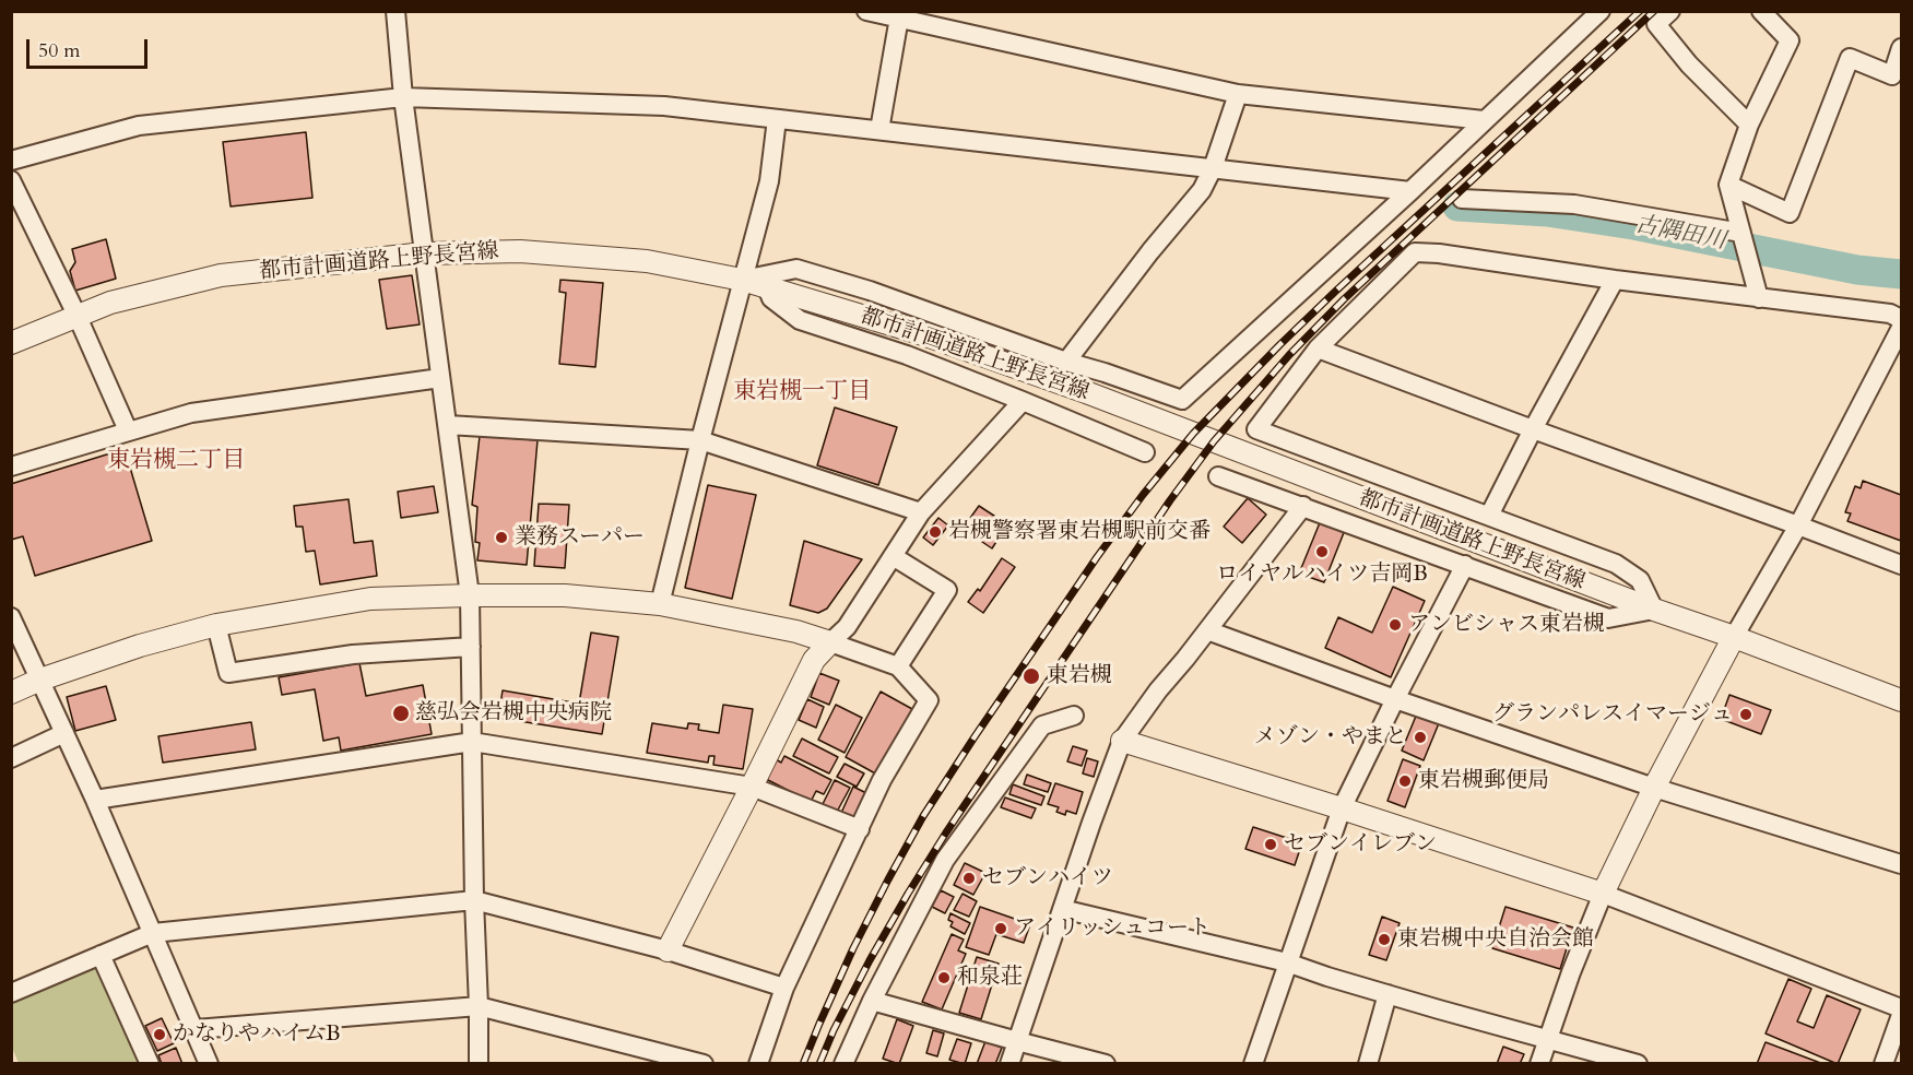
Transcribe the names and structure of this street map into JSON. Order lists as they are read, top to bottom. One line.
{"streets":{"street":["都市計画道路上野長宮線"]},"districts":["東岩槻一丁目","東岩槻二丁目"],"water":["古隅田川"],"places":["岩槻警察署東岩槻駅前交番","業務スーパー","ロイヤルハイツ吉岡B","アンビシャス東岩槻","東岩槻","慈弘会岩槻中央病院","グランパレスイマージュ","メゾン・やまと","東岩槻郵便局","セブンイレブン","セブンハイツ","アイリッシュコート","東岩槻中央自治会館","和泉荘","かなりやハイムB"],"scale_bar":"50 m"}
